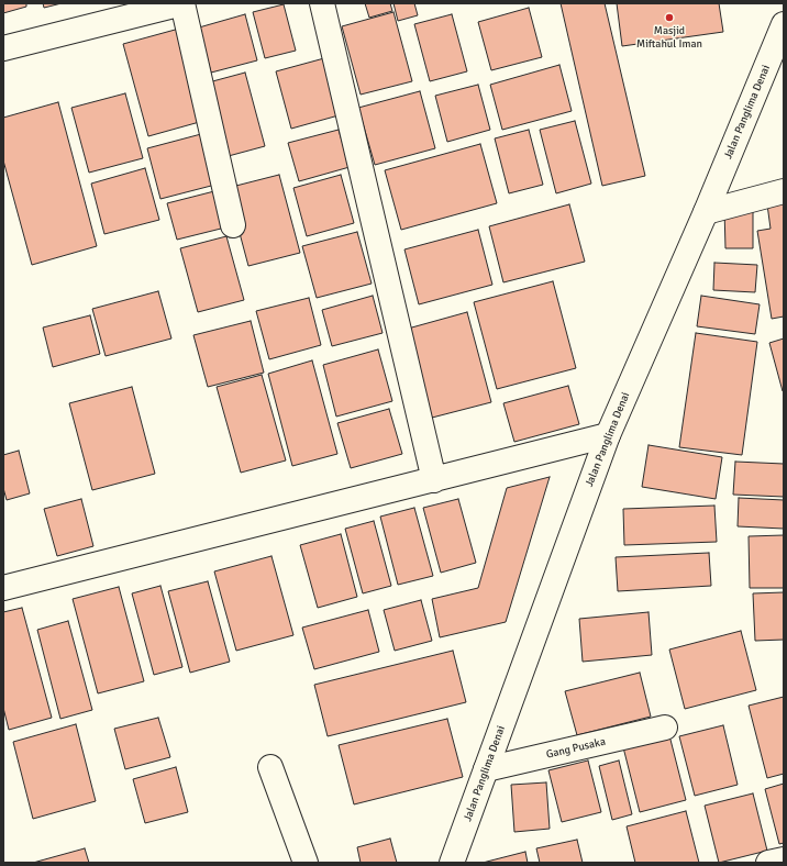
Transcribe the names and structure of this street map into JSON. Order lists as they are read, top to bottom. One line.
{"streets":{"street":["Jalan Panglima Denai","Gang Pusaka"]},"crossings":[["Jalan Panglima Denai","Gang Pusaka"]],"places":["Masjid Miftahul Iman"]}
